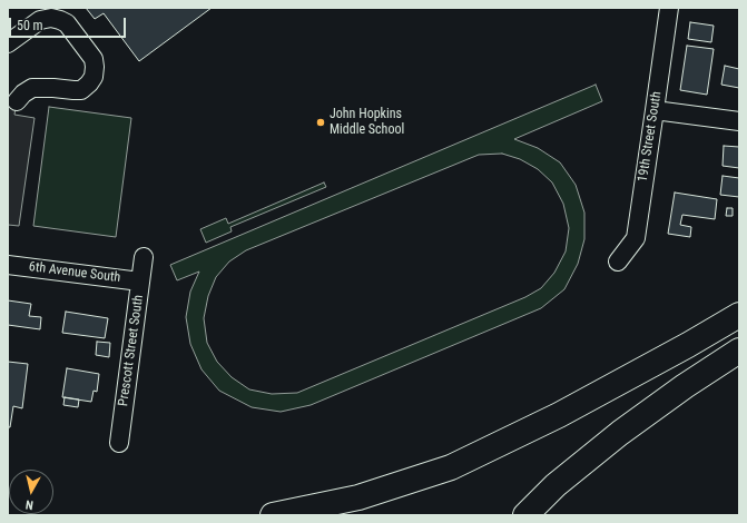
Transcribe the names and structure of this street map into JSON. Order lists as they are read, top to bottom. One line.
{"streets":{"street":["19th Street South","6th Avenue South","Prescott Street South"]},"crossings":[["6th Avenue South","Prescott Street South"]],"places":["John Hopkins Middle School"],"scale_bar":"50 m","north":"bottom"}
